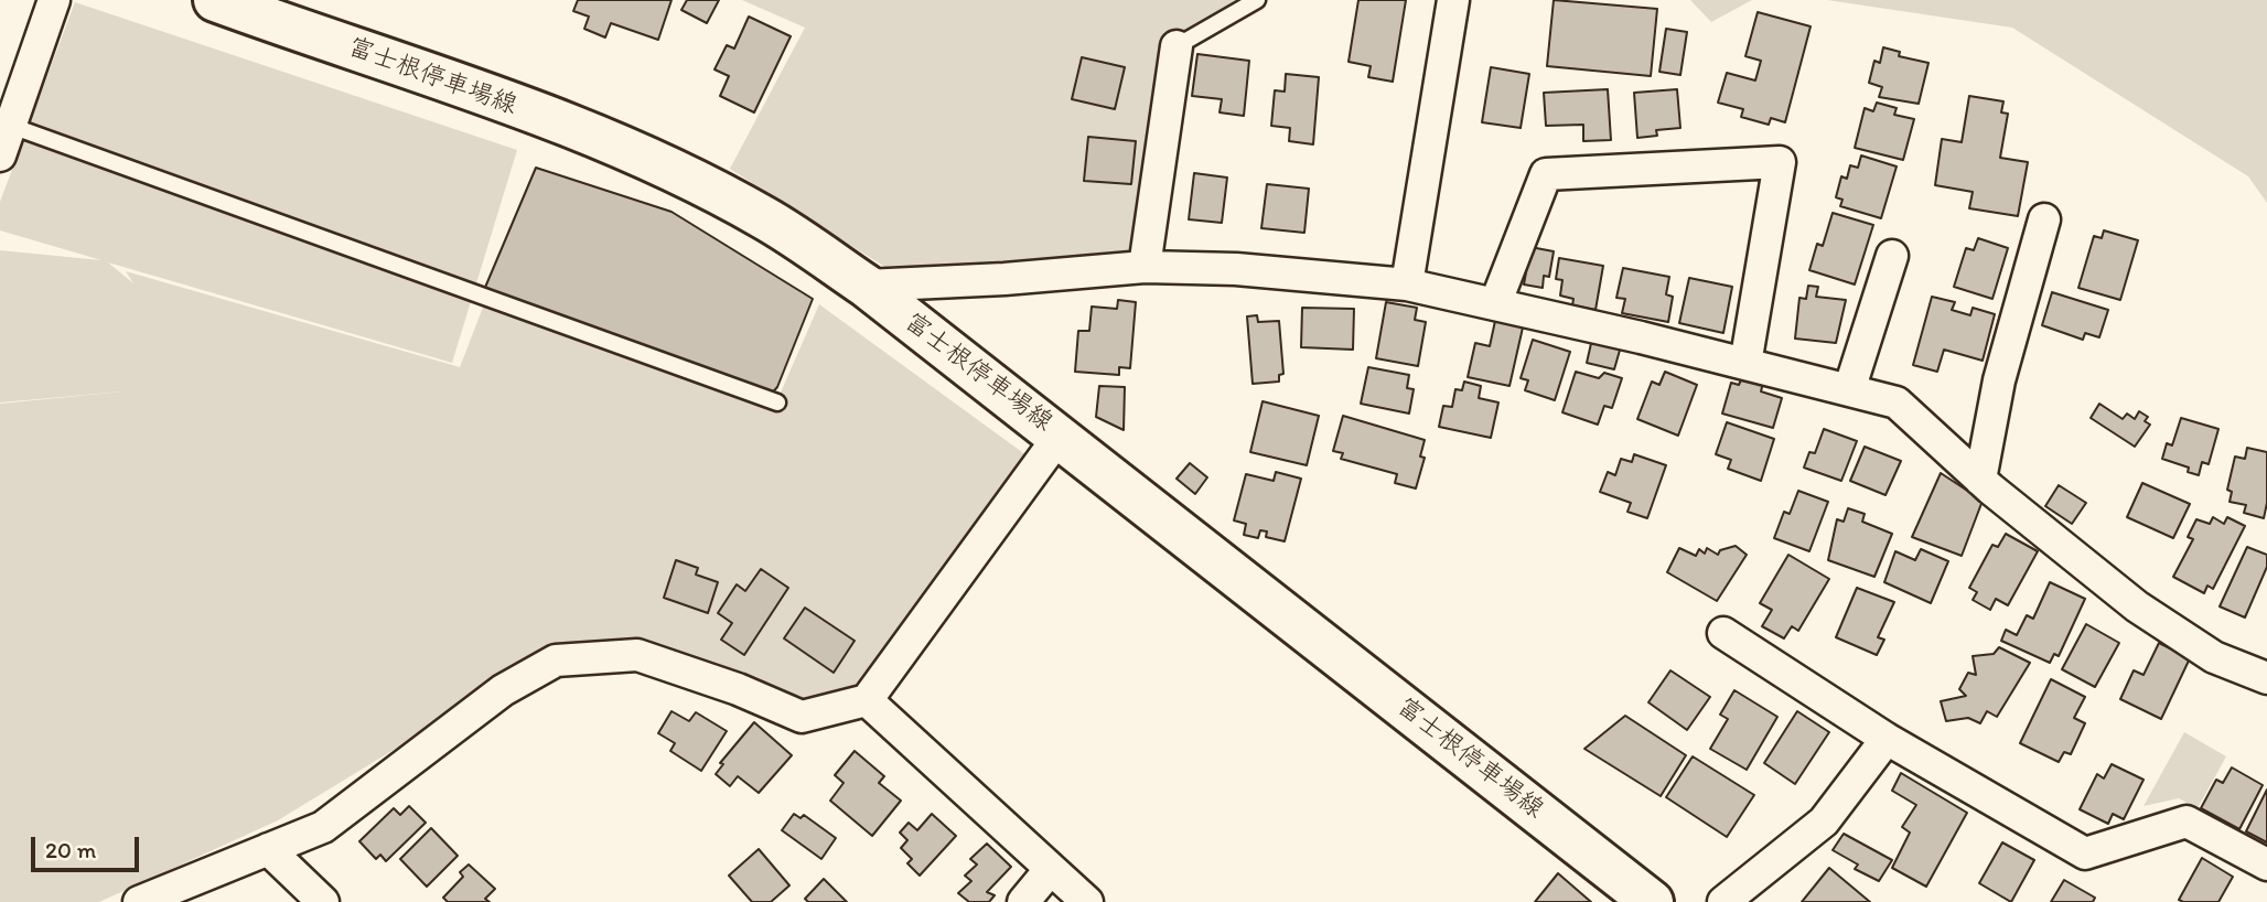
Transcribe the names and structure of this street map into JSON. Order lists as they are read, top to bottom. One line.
{"streets":{"main road":["富士根停車場線"]},"scale_bar":"20 m"}
